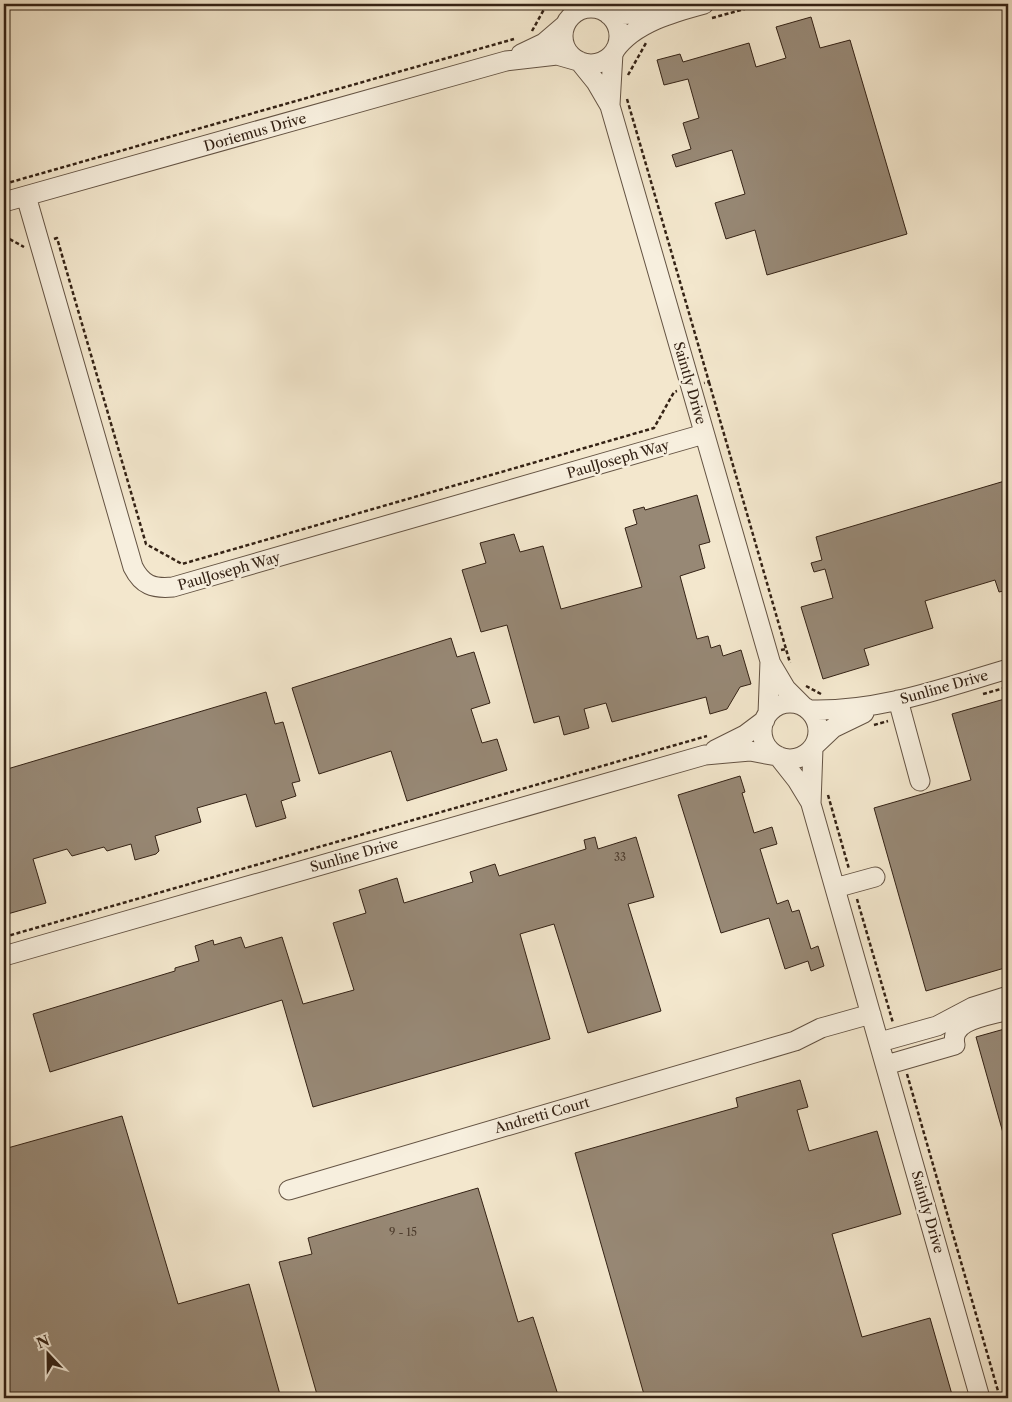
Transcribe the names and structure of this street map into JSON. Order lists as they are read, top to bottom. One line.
{"streets":{"street":["Doriemus Drive","Saintly Drive","PaulJoseph Way","Sunline Drive","Andretti Court"]},"crossings":[["Doriemus Drive","Saintly Drive"],["Doriemus Drive","PaulJoseph Way"],["Saintly Drive","PaulJoseph Way"],["Saintly Drive","Sunline Drive"],["Saintly Drive","Andretti Court"]],"house_numbers":["33","9 - 15"],"north":"top"}
